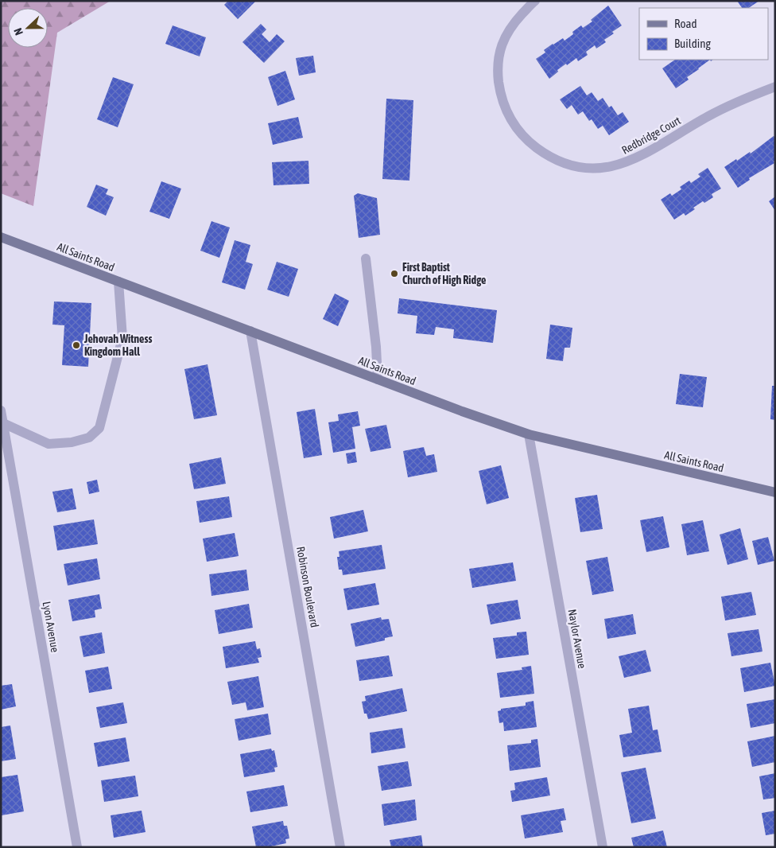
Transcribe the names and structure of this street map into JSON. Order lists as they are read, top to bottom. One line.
{"streets":{"street":["Redbridge Court","All Saints Road","Robinson Boulevard","Lyon Avenue","Naylor Avenue"]},"crossings":[["All Saints Road","Robinson Boulevard"],["All Saints Road","Naylor Avenue"]],"places":["First Baptist Church of High Ridge","Jehovah Witness Kingdom Hall"],"legend":["Road","Building"],"north":"left"}
